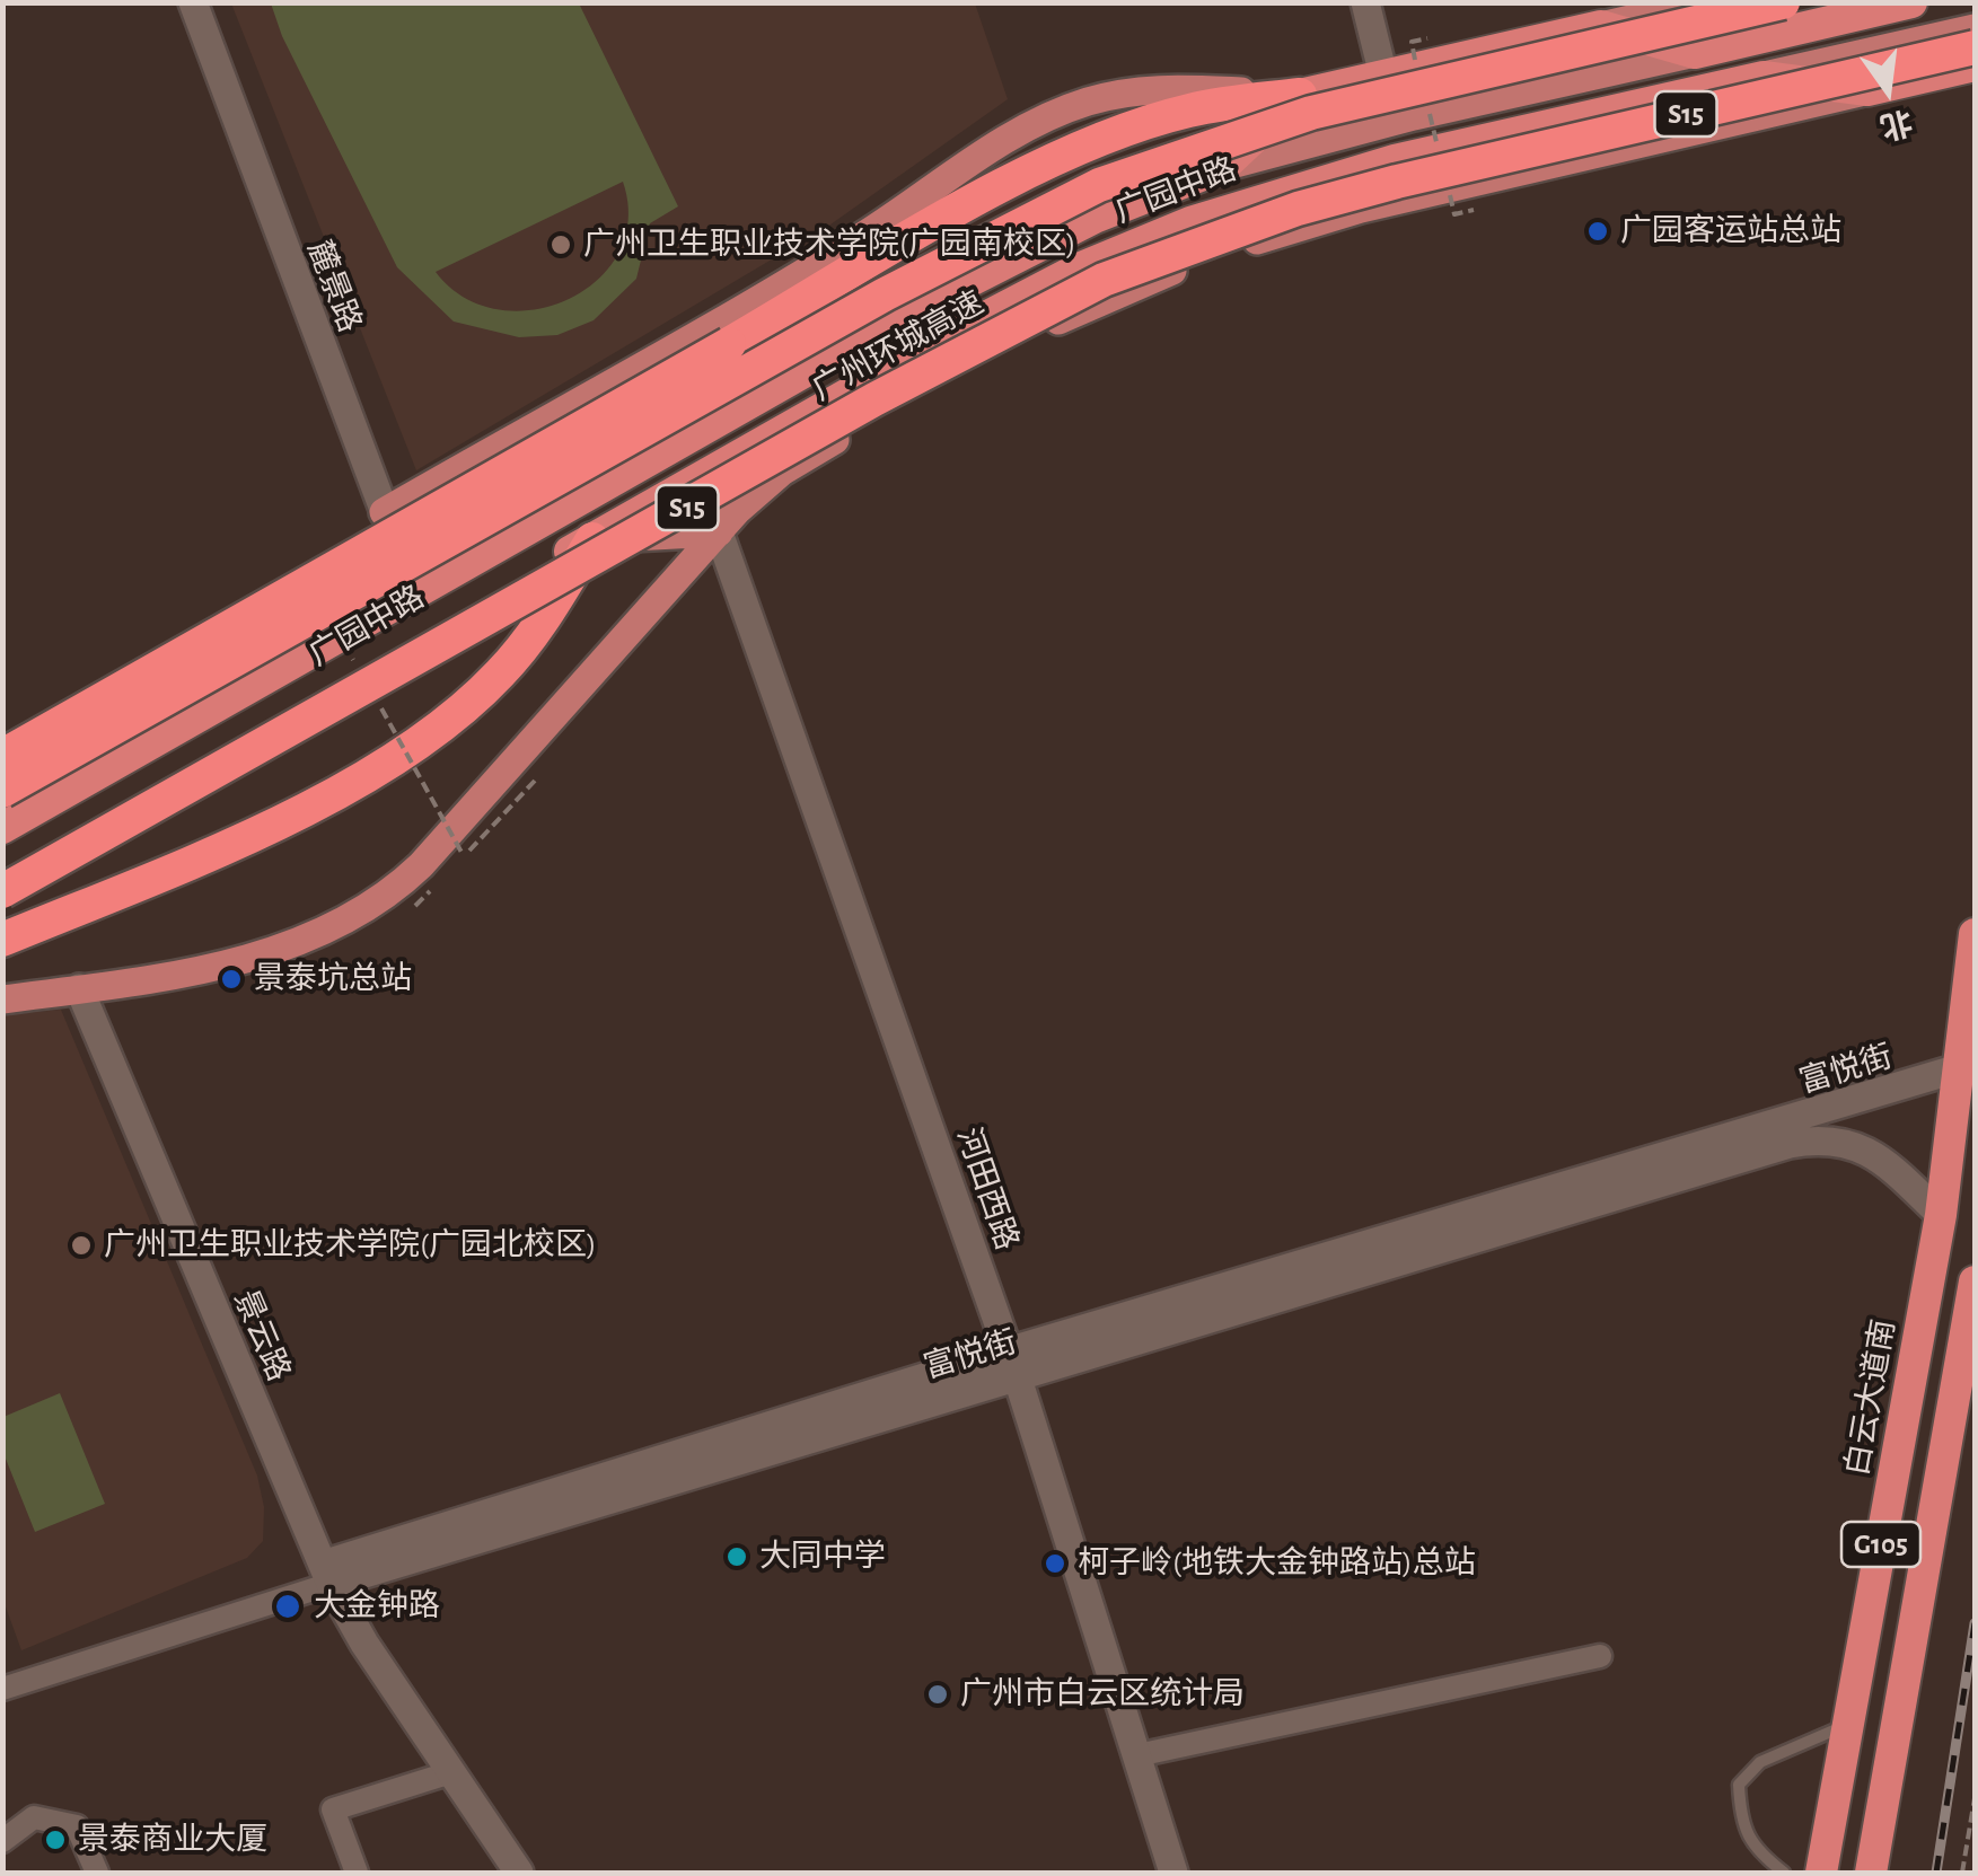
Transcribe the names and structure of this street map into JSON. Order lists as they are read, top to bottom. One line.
{"streets":{"highway":["S15","广园中路","广州环城高速","白云大道南","G105"],"street":["麓景路","富悦街","河田西路","景云路"]},"crossings":[["广园中路","麓景路"],["富悦街","河田西路"],["富悦街","景云路"],["富悦街","白云大道南"],["富悦街","G105"],["白云大道南","G105"]],"places":["广园客运站总站","广州卫生职业技术学院(广园南校区)","景泰坑总站","广州卫生职业技术学院(广园北校区)","大同中学","柯子岭(地铁大金钟路站)总站","大金钟路","广州市白云区统计局","景泰商业大厦"],"north":"bottom"}
